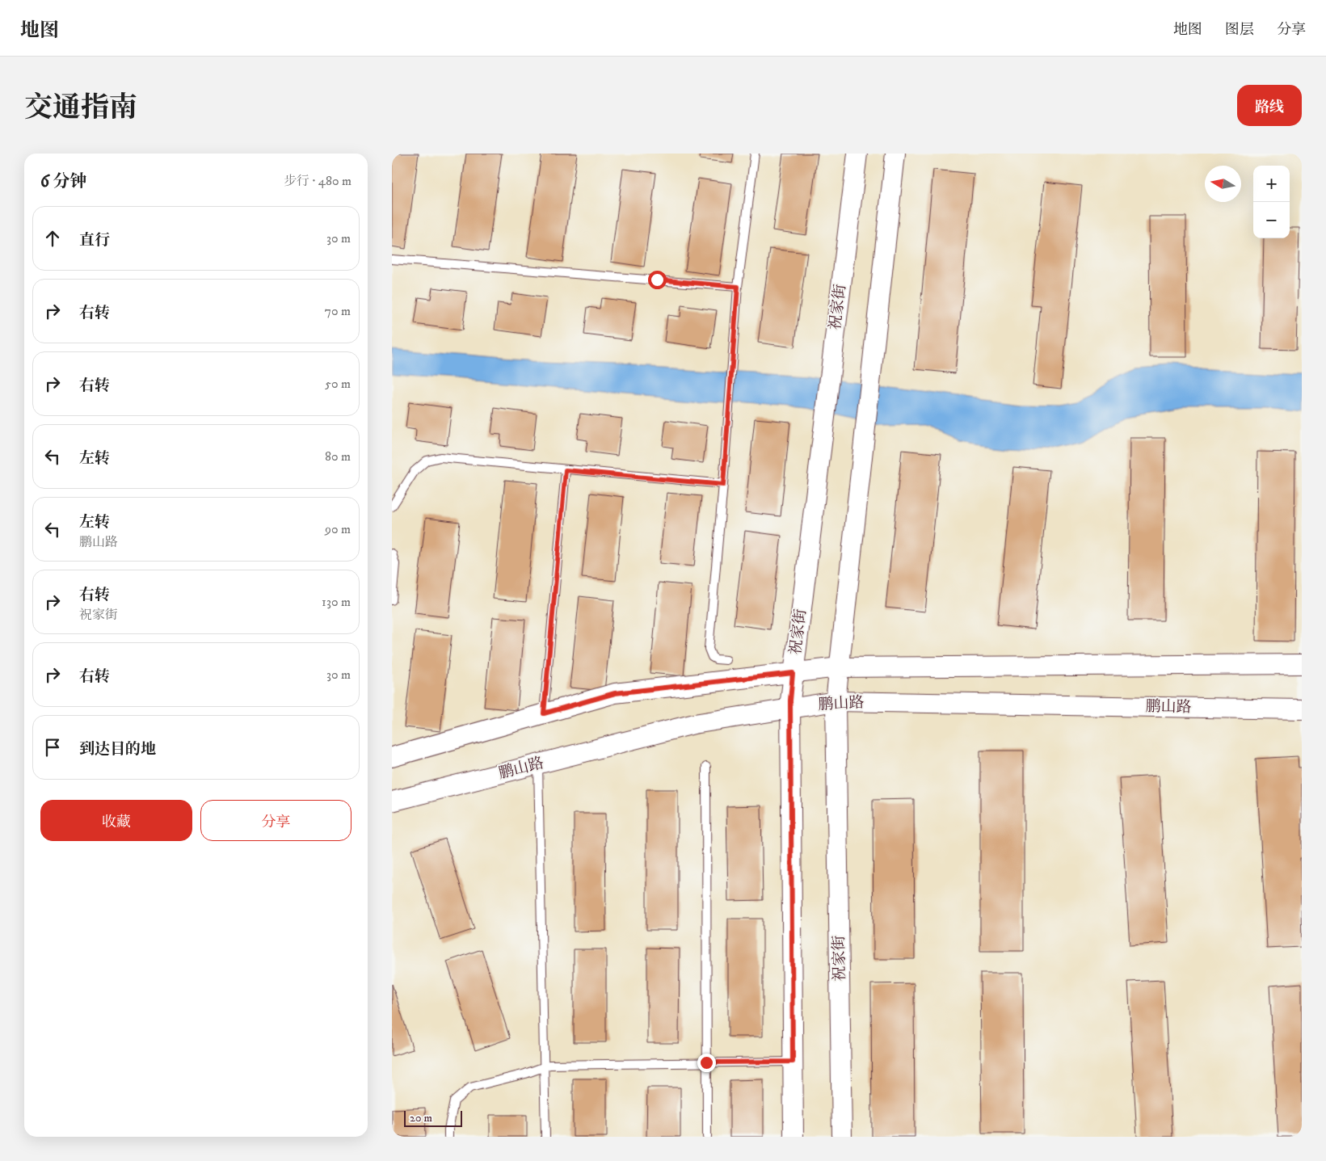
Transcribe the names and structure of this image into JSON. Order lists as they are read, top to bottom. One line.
{"streets":{"street":["祝家街","鹏山路"]},"crossings":[["祝家街","鹏山路"]],"scale_bar":"20 m","north":"left","page":{"header":"地图","nav":["地图","图层","分享"],"title":"交通指南","buttons":["路线",["收藏","分享"]],"heading":["6 分钟","步行 · 480 m"],"map_buttons":["+","−"],"list":[["直行","30 m"],["右转","70 m"],["右转","50 m"],["左转","80 m"],["左转","鹏山路","90 m"],["右转","祝家街","130 m"],["右转","30 m"],"到达目的地"],"scale":"20 m"}}
